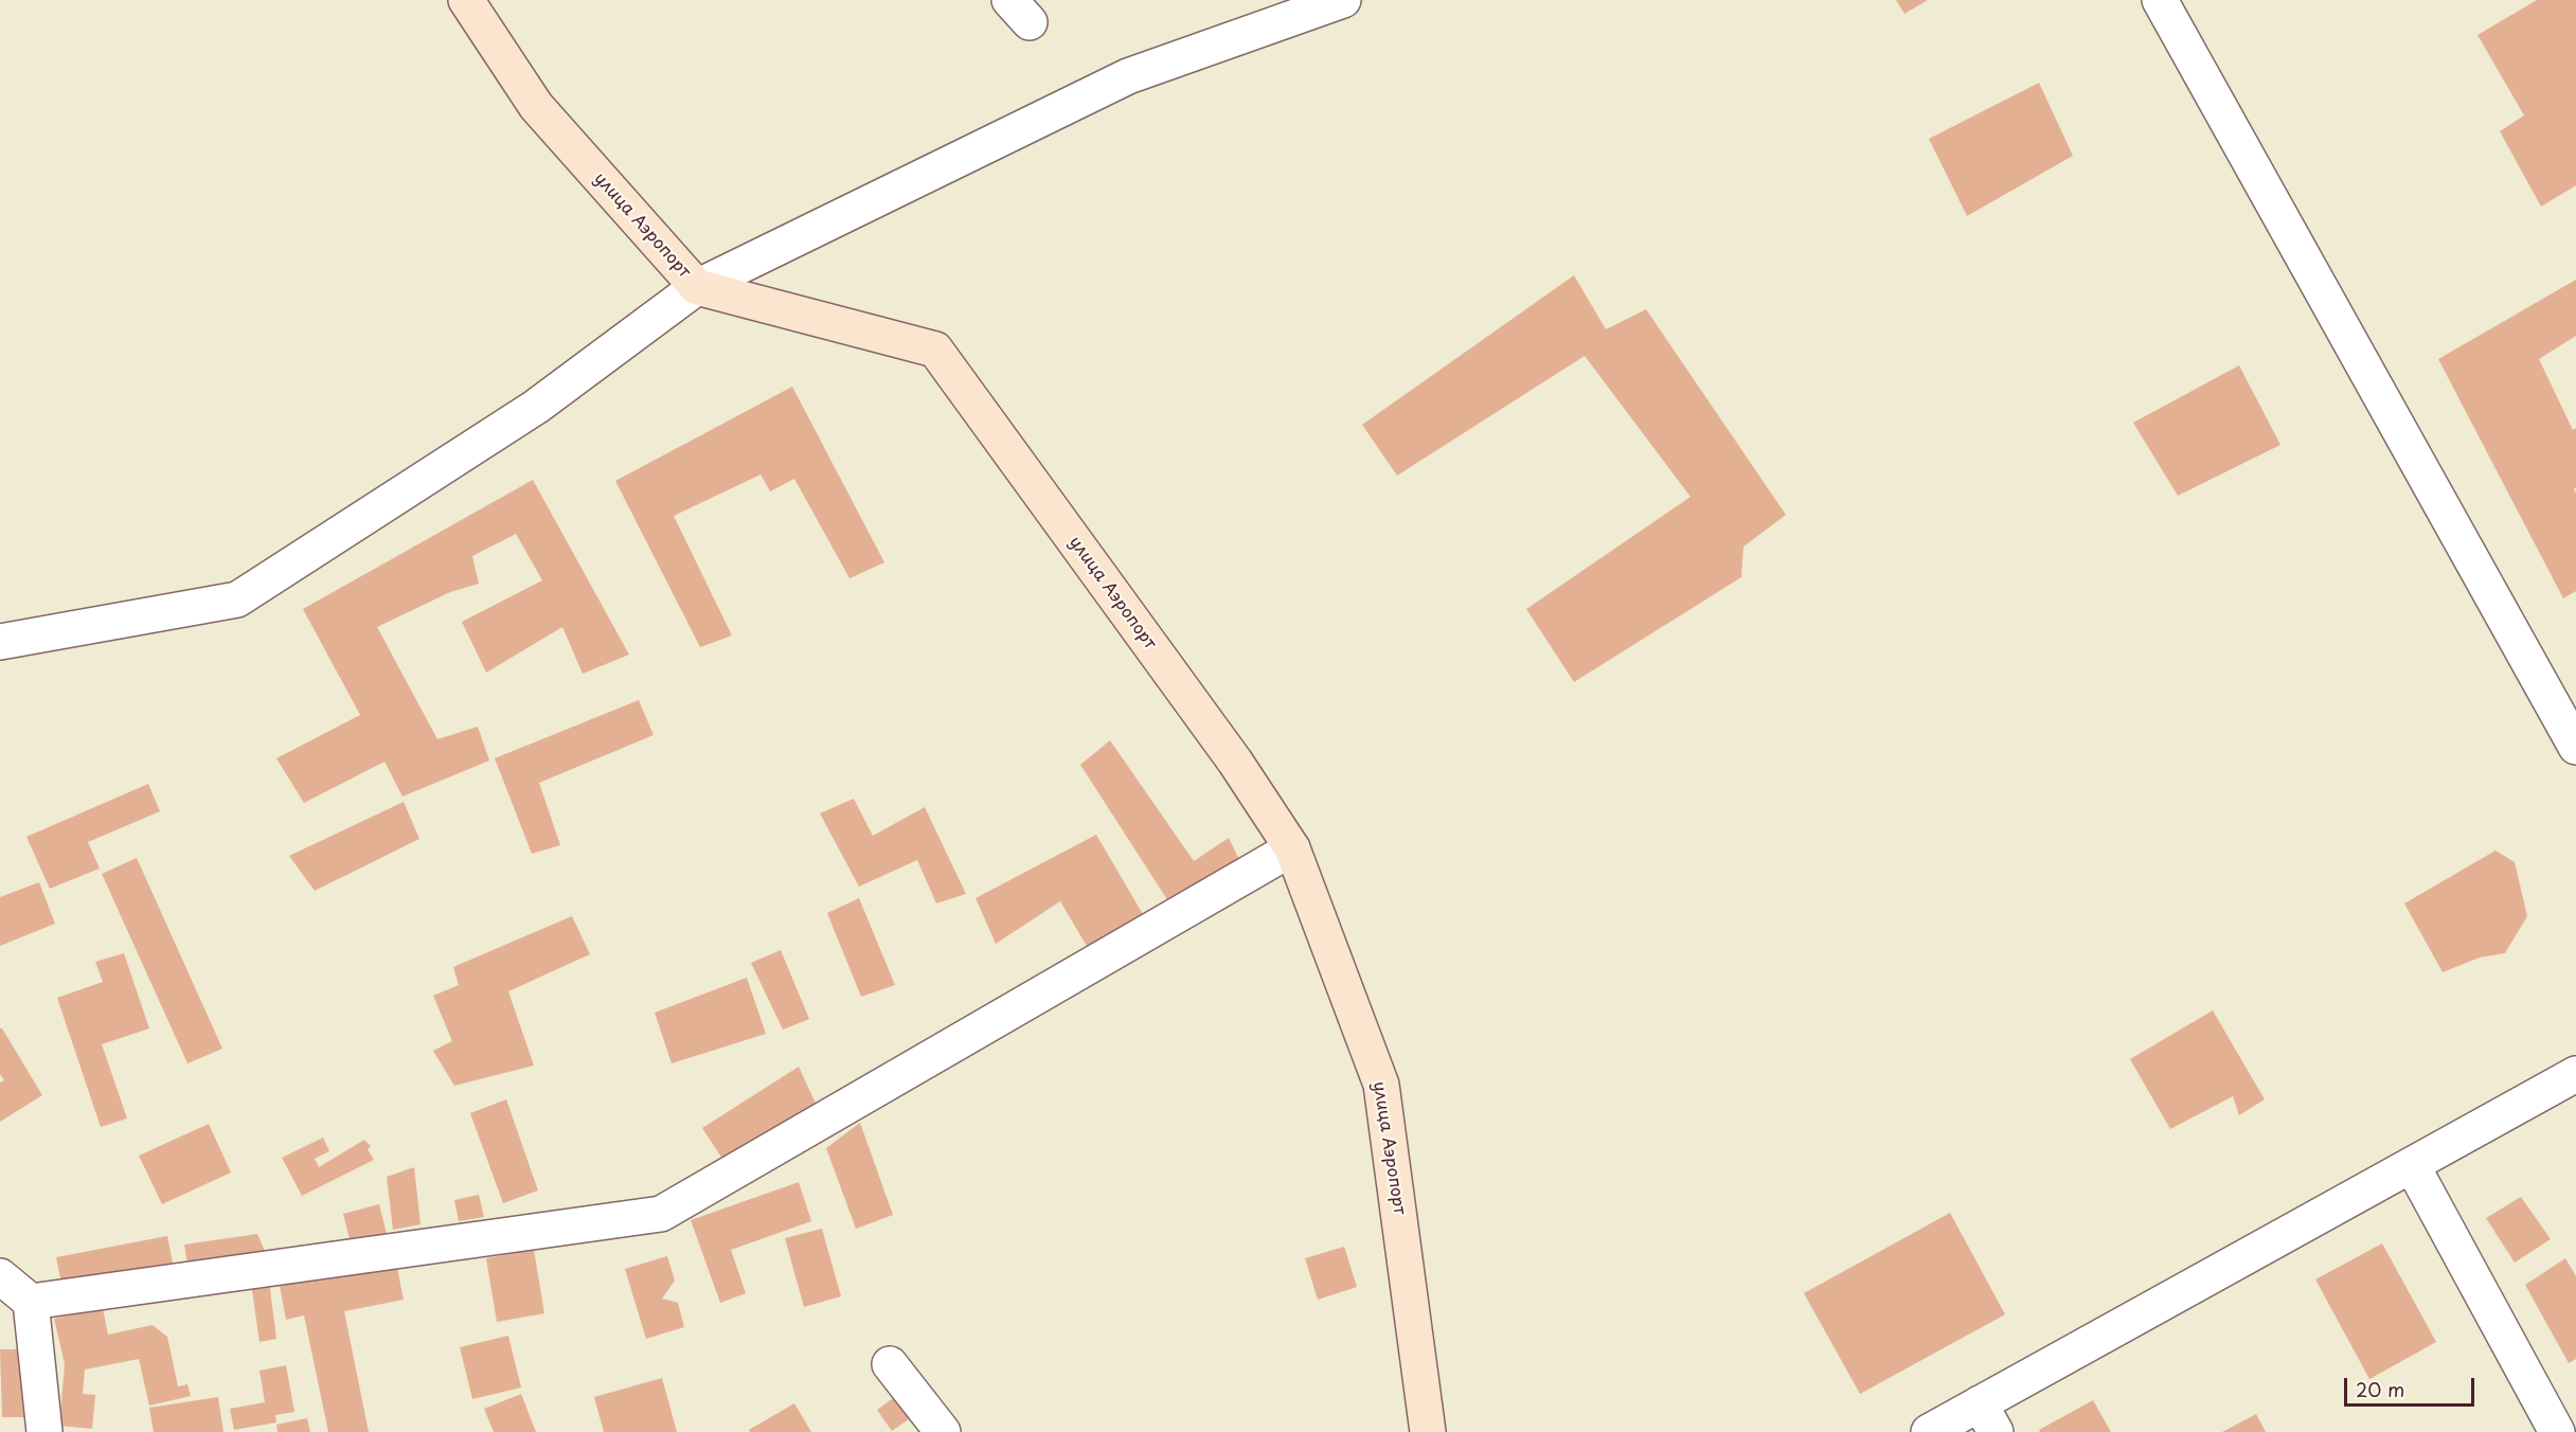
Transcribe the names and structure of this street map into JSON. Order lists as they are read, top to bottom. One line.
{"streets":{"main road":["улица Аэропорт"]},"scale_bar":"20 m"}
